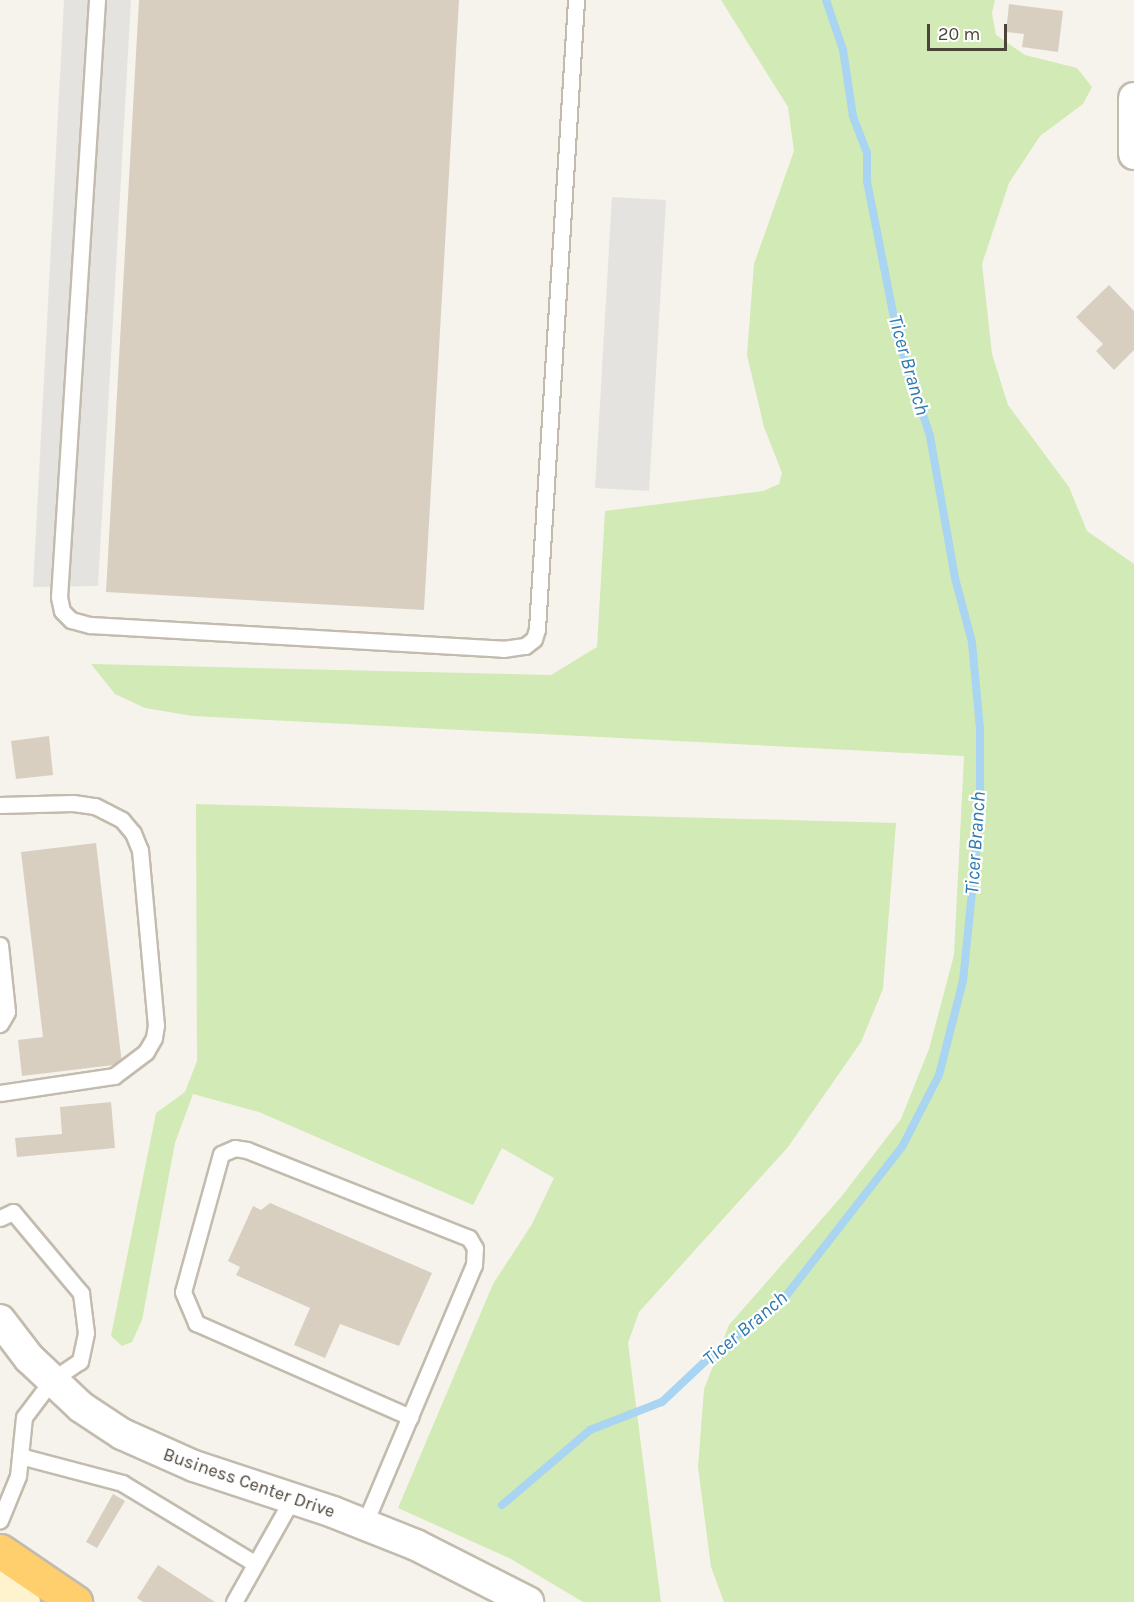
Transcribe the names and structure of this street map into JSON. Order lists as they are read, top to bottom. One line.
{"streets":{"street":["Business Center Drive"]},"water":["Ticer Branch"],"scale_bar":"20 m"}
